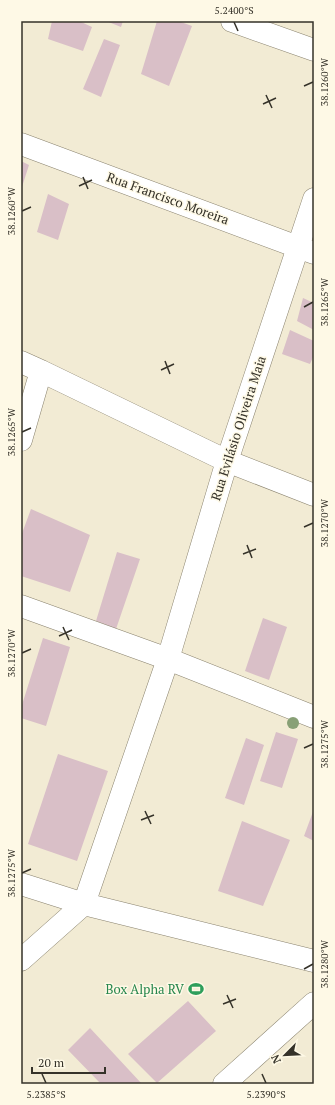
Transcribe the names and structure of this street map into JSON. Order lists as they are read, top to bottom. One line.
{"streets":{"street":["Rua Francisco Moreira","Rua Evilásio Oliveira Maia"]},"crossings":[["Rua Francisco Moreira","Rua Evilásio Oliveira Maia"]],"places":{"sports":["Box Alpha RV"]},"scale_bar":"20 m","north":"bottom left","coordinates":["5.2400°S","38.1260°W","38.1265°W","38.1270°W","38.1275°W","38.1280°W","5.2385°S","5.2390°S"]}
